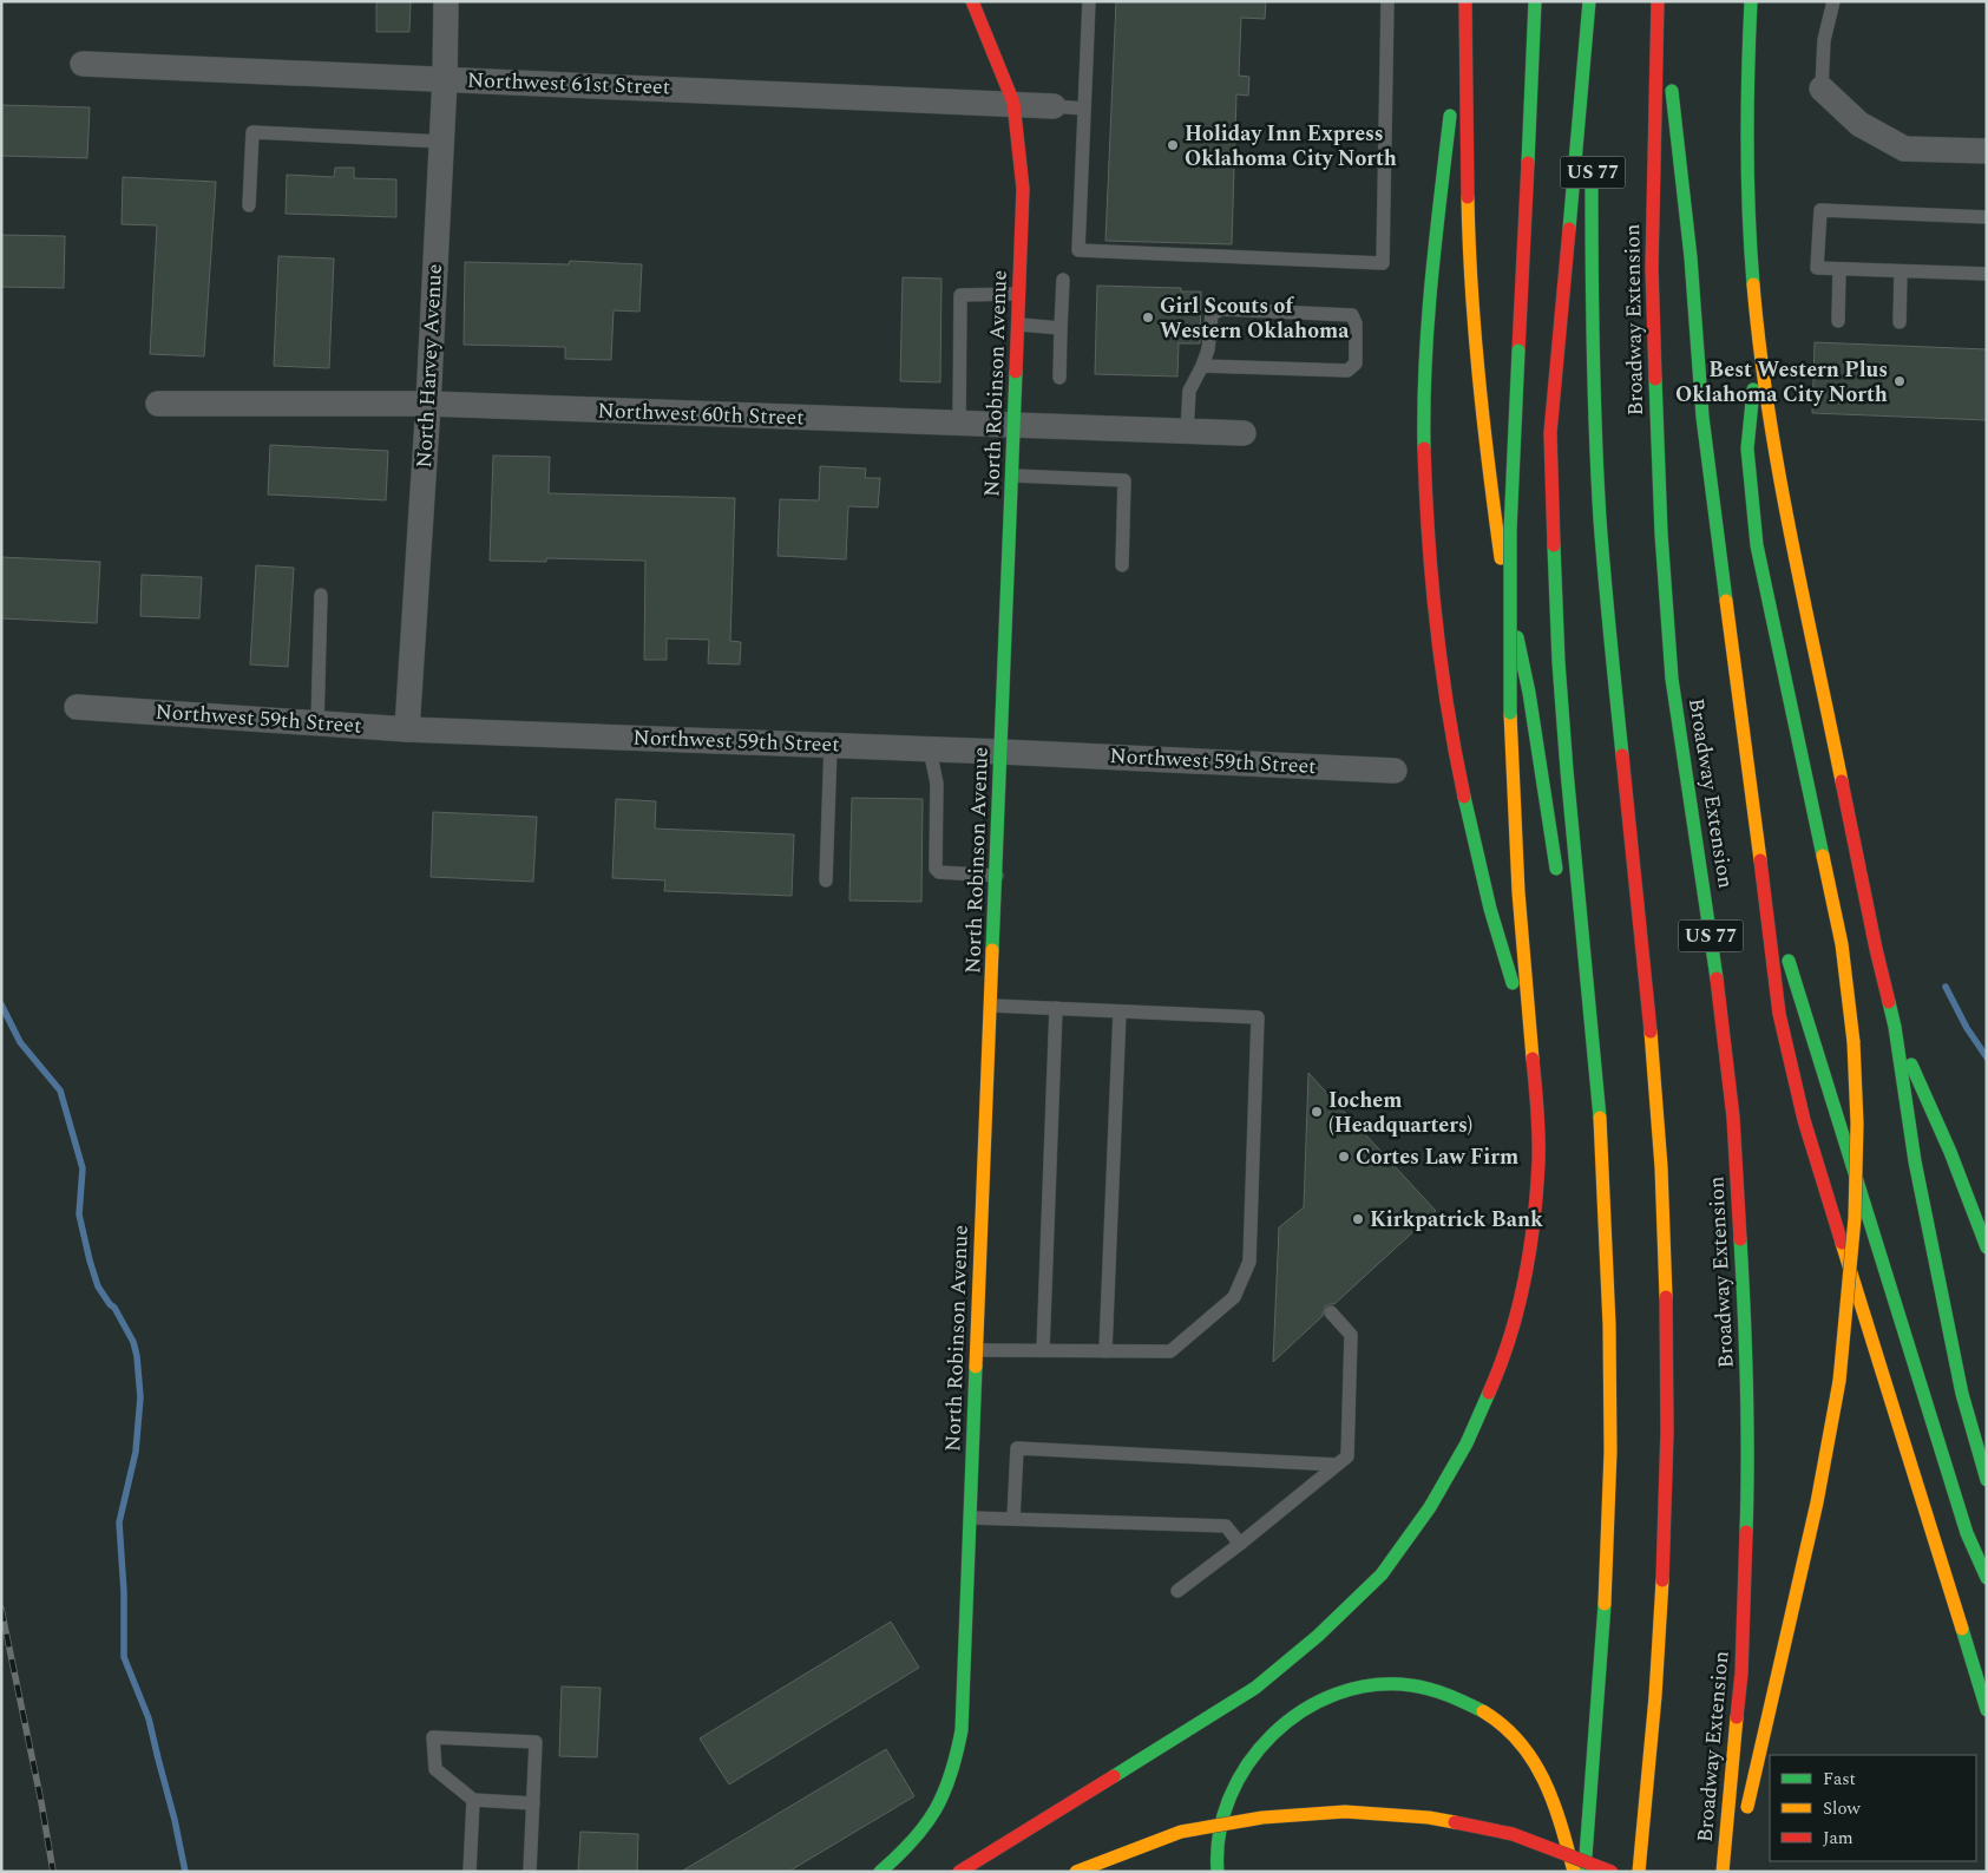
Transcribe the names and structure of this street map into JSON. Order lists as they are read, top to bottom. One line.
{"streets":{"main road":["US 77","Broadway Extension","North Robinson Avenue"],"street":["Northwest 61st Street","North Harvey Avenue","Northwest 60th Street","Northwest 59th Street"]},"crossings":[["Northwest 61st Street","North Harvey Avenue"],["Northwest 61st Street","North Robinson Avenue"],["North Harvey Avenue","Northwest 60th Street"],["North Harvey Avenue","Northwest 59th Street"],["North Robinson Avenue","Northwest 60th Street"],["North Robinson Avenue","Northwest 59th Street"]],"places":["Holiday Inn Express Oklahoma City North","Girl Scouts of Western Oklahoma","Best Western Plus Oklahoma City North","Iochem (Headquarters)","Cortes Law Firm","Kirkpatrick Bank"],"legend":["Fast","Slow","Jam"]}
